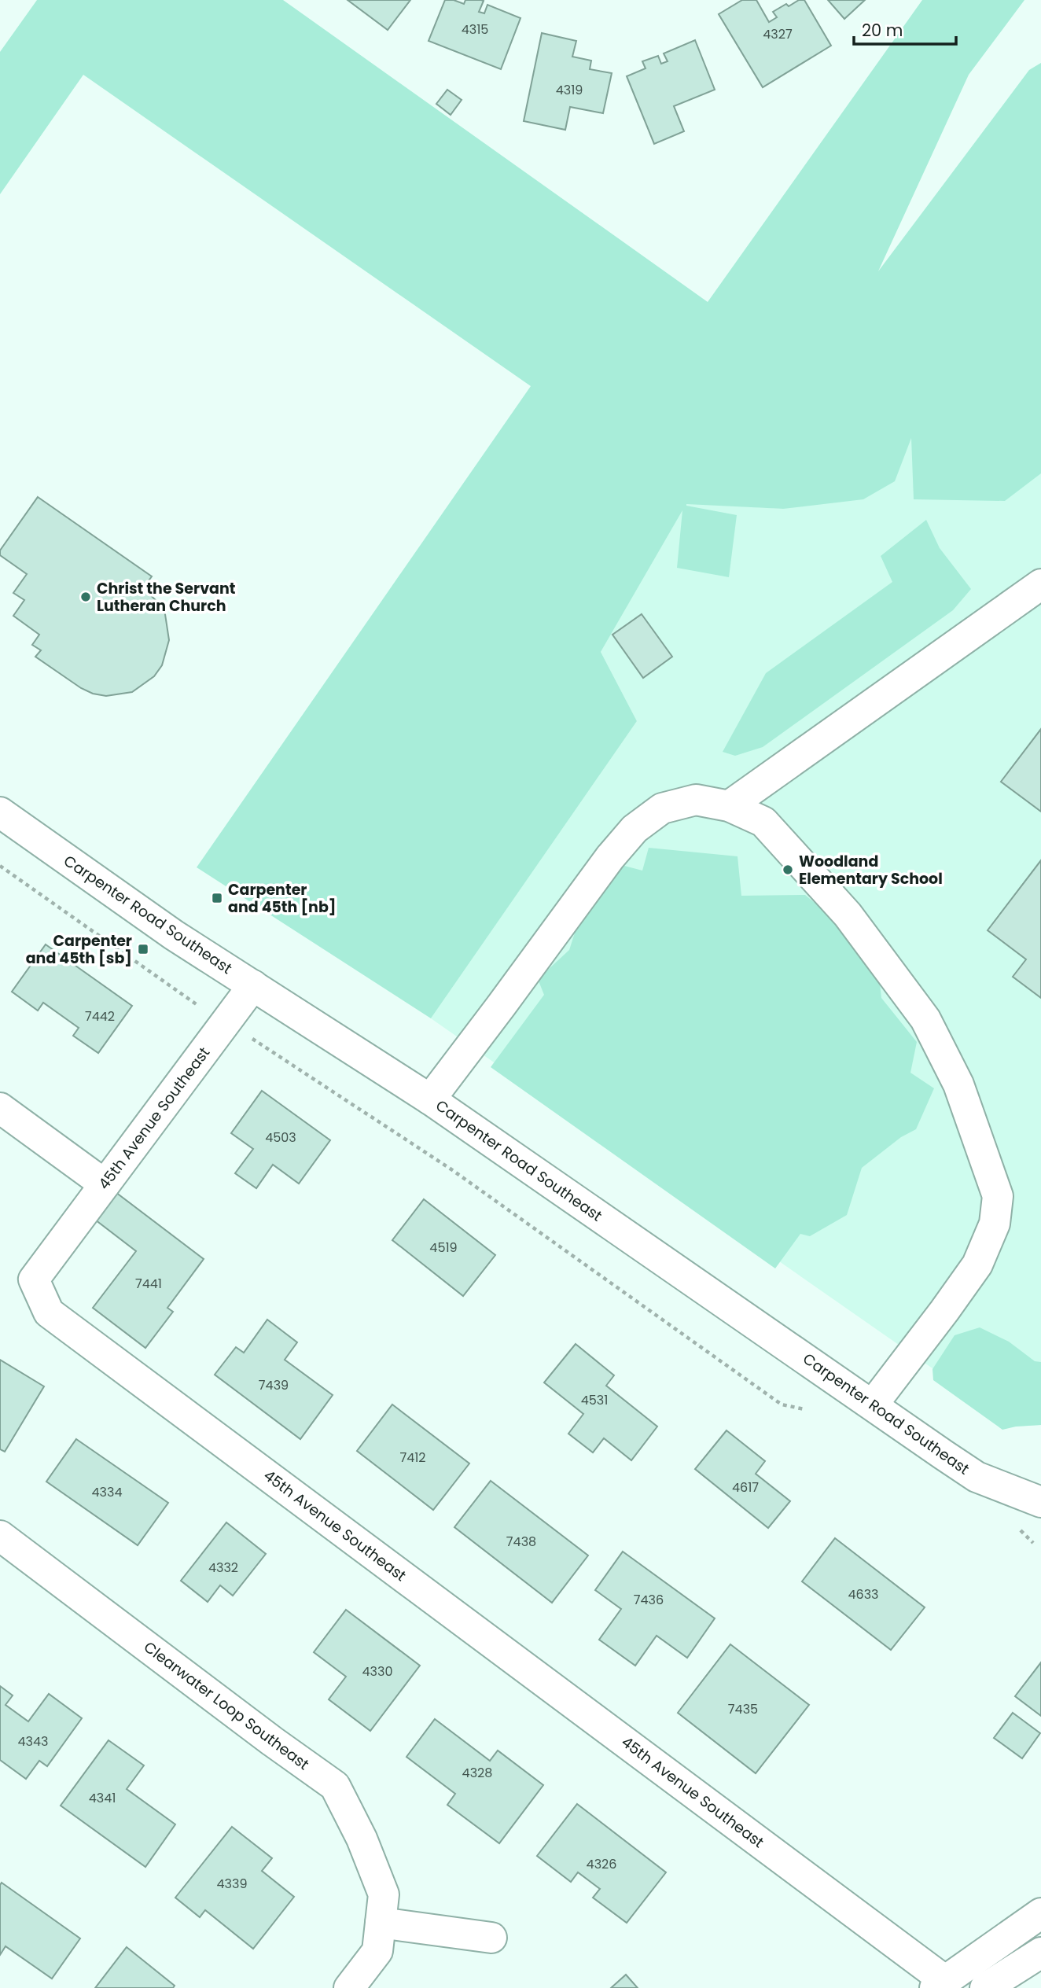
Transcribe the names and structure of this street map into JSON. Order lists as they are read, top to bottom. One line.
{"streets":{"street":["Carpenter Road Southeast","45th Avenue Southeast","Clearwater Loop Southeast"]},"crossings":[["Carpenter Road Southeast","45th Avenue Southeast"]],"places":{"other":["Christ the Servant Lutheran Church","Woodland Elementary School"],"transit":["Carpenter and 45th [nb]","Carpenter and 45th [sb]"]},"house_numbers":["4315","4327","4319","7442","4503","4519","7441","7439","4531","7412","4617","4334","7438","4332","4633","7436","4330","7435","4343","4328","4341","4326","4339"],"scale_bar":"20 m"}
